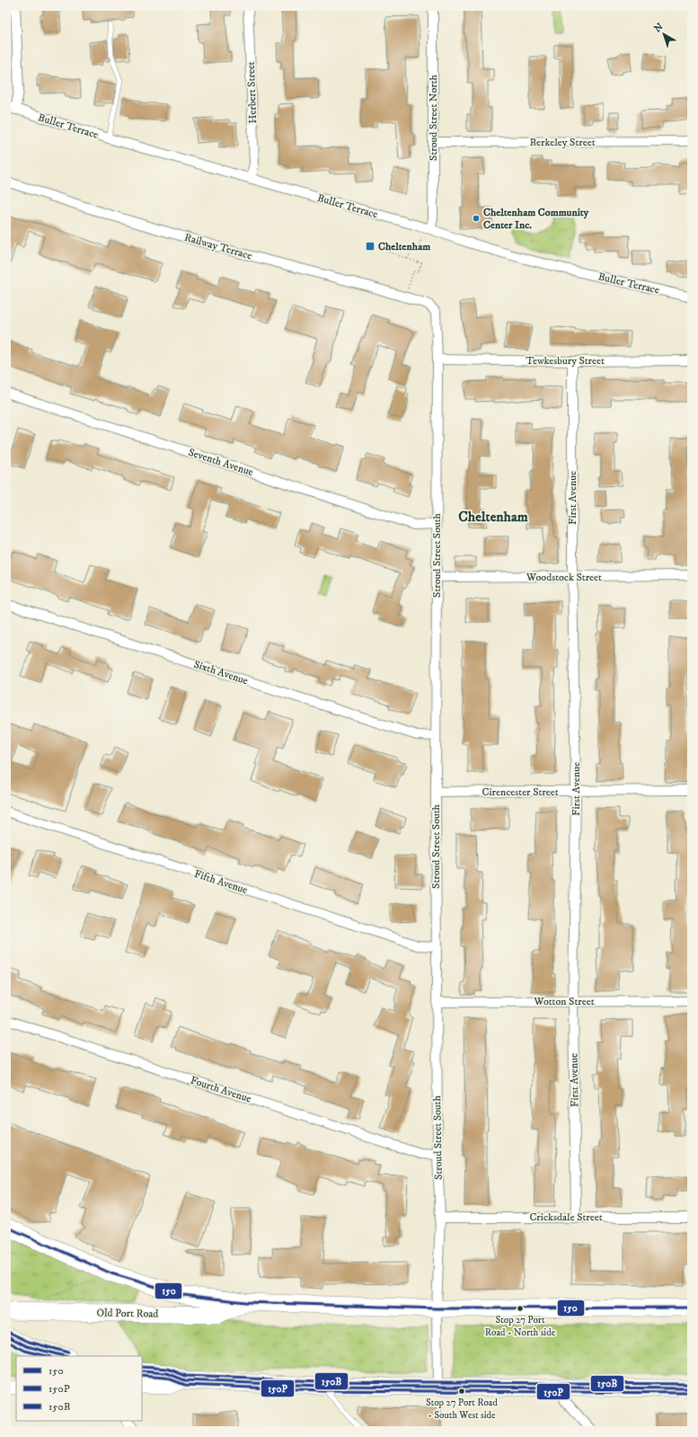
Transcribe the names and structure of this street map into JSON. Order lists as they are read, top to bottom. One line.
{"streets":{"highway":["Old Port Road"],"street":["Herbert Street","Stroud Street North","Buller Terrace","Berkeley Street","Railway Terrace","Tewkesbury Street","Seventh Avenue","First Avenue","Stroud Street South","Woodstock Street","Sixth Avenue","Cirencester Street","Fifth Avenue","Wotton Street","Fourth Avenue","Cricksdale Street"]},"crossings":[["Herbert Street","Buller Terrace"],["Stroud Street North","Buller Terrace"],["Stroud Street North","Berkeley Street"],["Railway Terrace","Stroud Street South"],["Tewkesbury Street","First Avenue"],["Tewkesbury Street","Stroud Street South"],["Seventh Avenue","Stroud Street South"],["First Avenue","Woodstock Street"],["First Avenue","Cirencester Street"],["First Avenue","Wotton Street"],["First Avenue","Cricksdale Street"],["Stroud Street South","Woodstock Street"],["Stroud Street South","Sixth Avenue"],["Stroud Street South","Cirencester Street"],["Stroud Street South","Fifth Avenue"],["Stroud Street South","Wotton Street"],["Stroud Street South","Fourth Avenue"],["Stroud Street South","Cricksdale Street"]],"districts":["Cheltenham"],"places":{"other":["Cheltenham Community Center Inc.","Stop 27 Port Road - North side","Stop 27 Port Road - South West side"],"transit":["Cheltenham"]},"lines":["transit line 150","transit line 150B","transit line 150P"],"legend":["150","150P","150B"],"north":"top left"}
